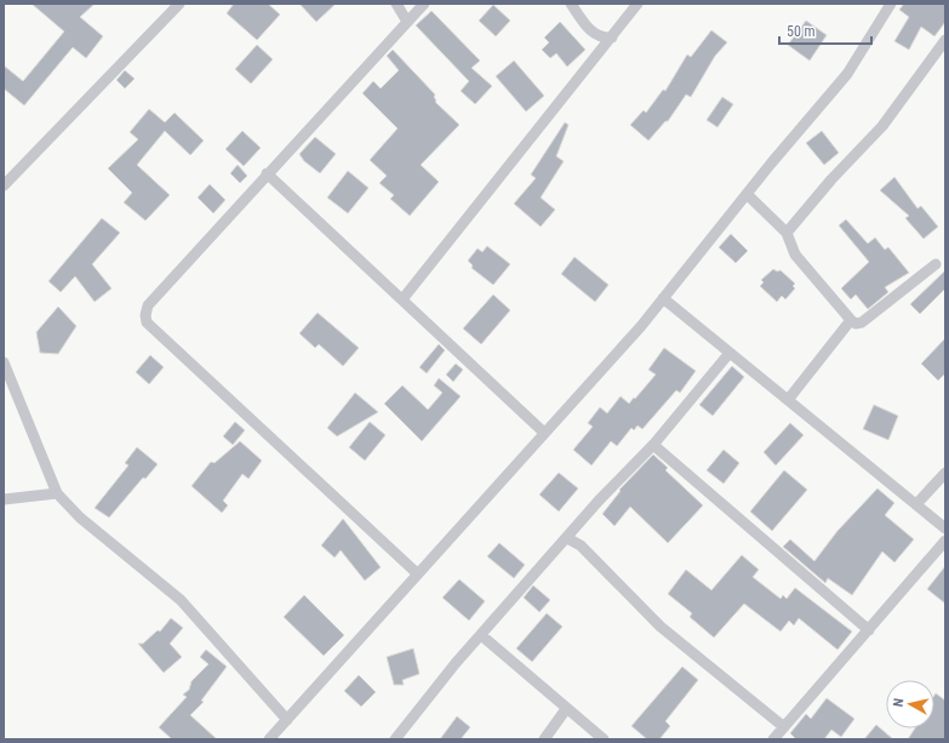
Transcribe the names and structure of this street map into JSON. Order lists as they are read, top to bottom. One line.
{"scale_bar":"50 m","north":"left"}
